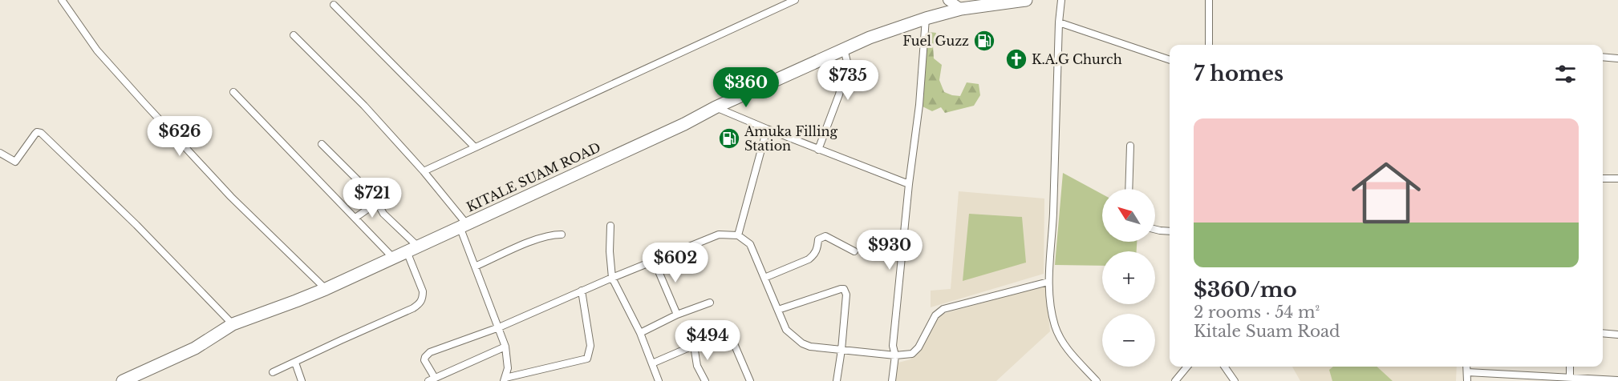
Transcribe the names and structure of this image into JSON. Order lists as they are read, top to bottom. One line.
{"streets":{"highway":["KITALE SUAM ROAD"]},"places":{"fuel station":["Fuel Guzz","Amuka Filling Station"],"church":["K.A.G Church"]},"north":"top left","page":{"heading":"7 homes","price":["$735","$360","$626","$721","$930","$602","$494"],"list":[{"name":"$360/mo","note":"2 rooms · 54 m² · Kitale Suam Road"}],"map_buttons":["+","−"]}}
